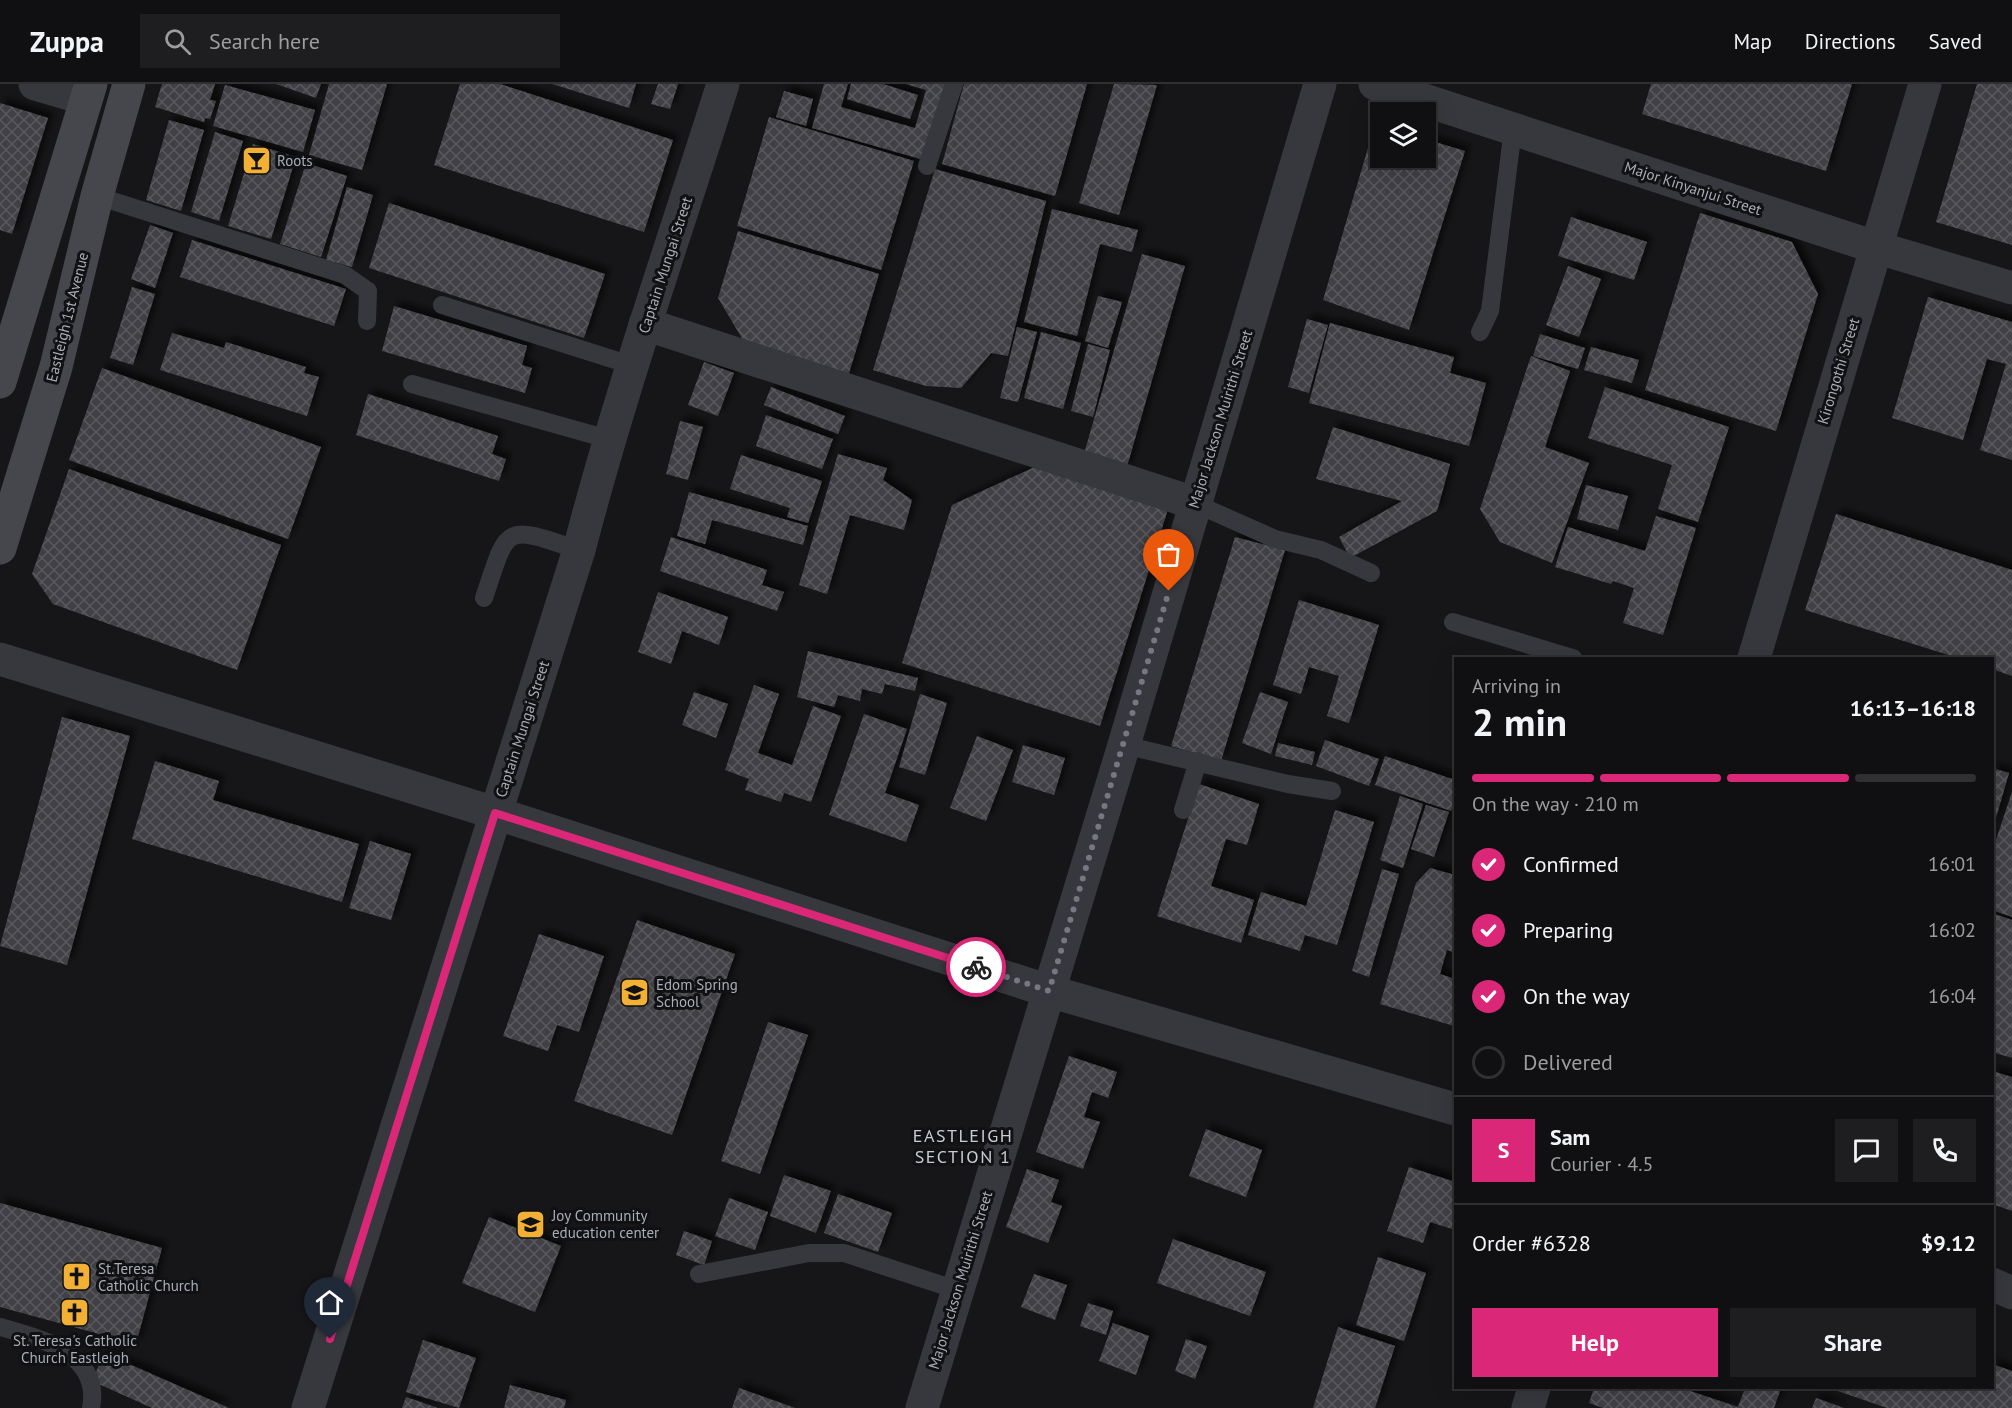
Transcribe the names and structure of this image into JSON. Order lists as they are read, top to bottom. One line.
{"streets":{"main road":["Eastleigh 1st Avenue"],"street":["Major Kinyanjui Street","Captain Mungai Street","Kirongothi Street","Major Jackson Muirithi Street"]},"crossings":[["Major Kinyanjui Street","Kirongothi Street"]],"districts":["EASTLEIGH SECTION 1"],"places":{"bar":["Roots"],"school or university":["Edom Spring School","Joy Community education center"],"church":["St.Teresa Catholic Church","St. Teresa's Catholic Church Eastleigh"]},"page":{"header":"Zuppa","search":"Search here","nav":["Map","Directions","Saved"],"heading":["2 min","Arriving in","16:13–16:18"],"panel":["Sam","Courier · 4.5","Order #6328","$9.12"],"bar":"On the way · 210 m","list":[["Confirmed","16:01"],["Preparing","16:02"],["On the way","16:04"],"Delivered"],"round":"S","buttons":["Help","Share"]}}
